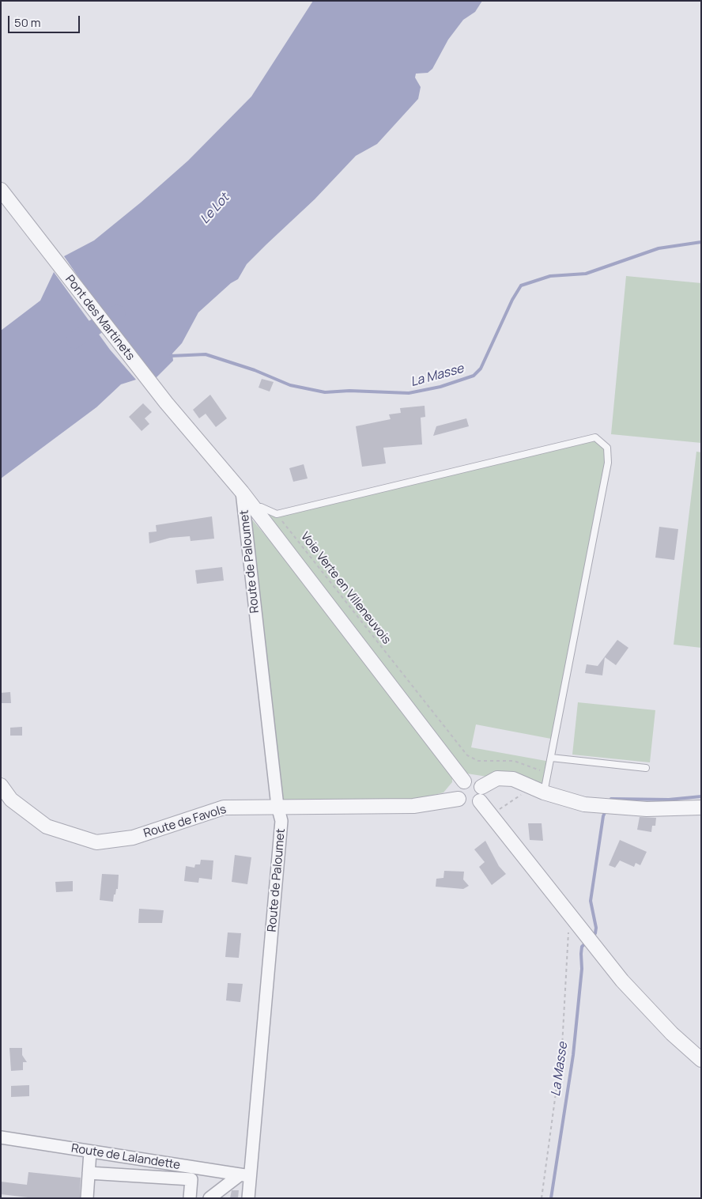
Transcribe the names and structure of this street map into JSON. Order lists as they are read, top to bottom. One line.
{"streets":{"street":["Pont des Martinets","Route de Paloumet","Route de Favols","Route de Lalandette"],"path":["Voie Verte en Villeneuvois"]},"crossings":[["Pont des Martinets","Route de Paloumet"],["Pont des Martinets","Route de Favols"],["Route de Paloumet","Route de Favols"],["Route de Paloumet","Route de Lalandette"]],"water":["Le Lot","La Masse"],"scale_bar":"50 m"}
